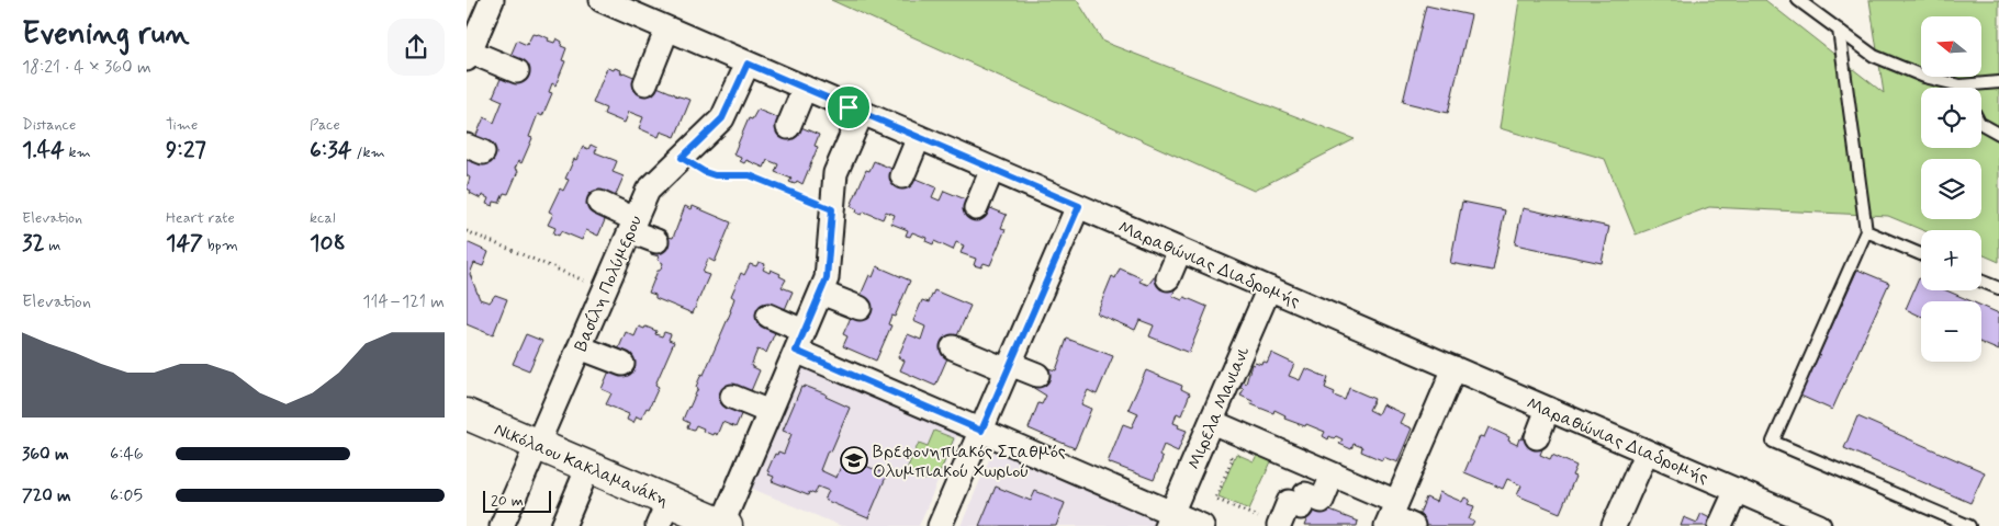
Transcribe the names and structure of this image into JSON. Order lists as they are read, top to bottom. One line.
{"streets":{"street":["Μαραθώνιας Διαδρομής","Βασίλη Πολύμερου","Μιρελα Μανιανι","Νικόλαου Κακλαμανάκη"]},"crossings":[["Μαραθώνιας Διαδρομής","Βασίλη Πολύμερου"],["Μαραθώνιας Διαδρομής","Μιρελα Μανιανι"],["Βασίλη Πολύμερου","Νικόλαου Κακλαμανάκη"]],"places":{"school or university":["Βρεφονηπιακός Σταθμός Ολυμπιακού Χωριού"]},"scale_bar":"20 m","north":"left","page":{"heading":["Evening run","18:21 · 4 × 360 m"],"map_buttons":["+","−"],"stats":[["Distance","1.44 km"],["Time","9:27"],["Pace","6:34 /km"],["Elevation","32 m"],["Heart rate","147 bpm"],["kcal","108"]],"chart":["Elevation","114–121 m"],"list":[{"name":"360 m","note":"6:46"},{"name":"720 m","note":"6:05"}],"scale":"20 m"}}
